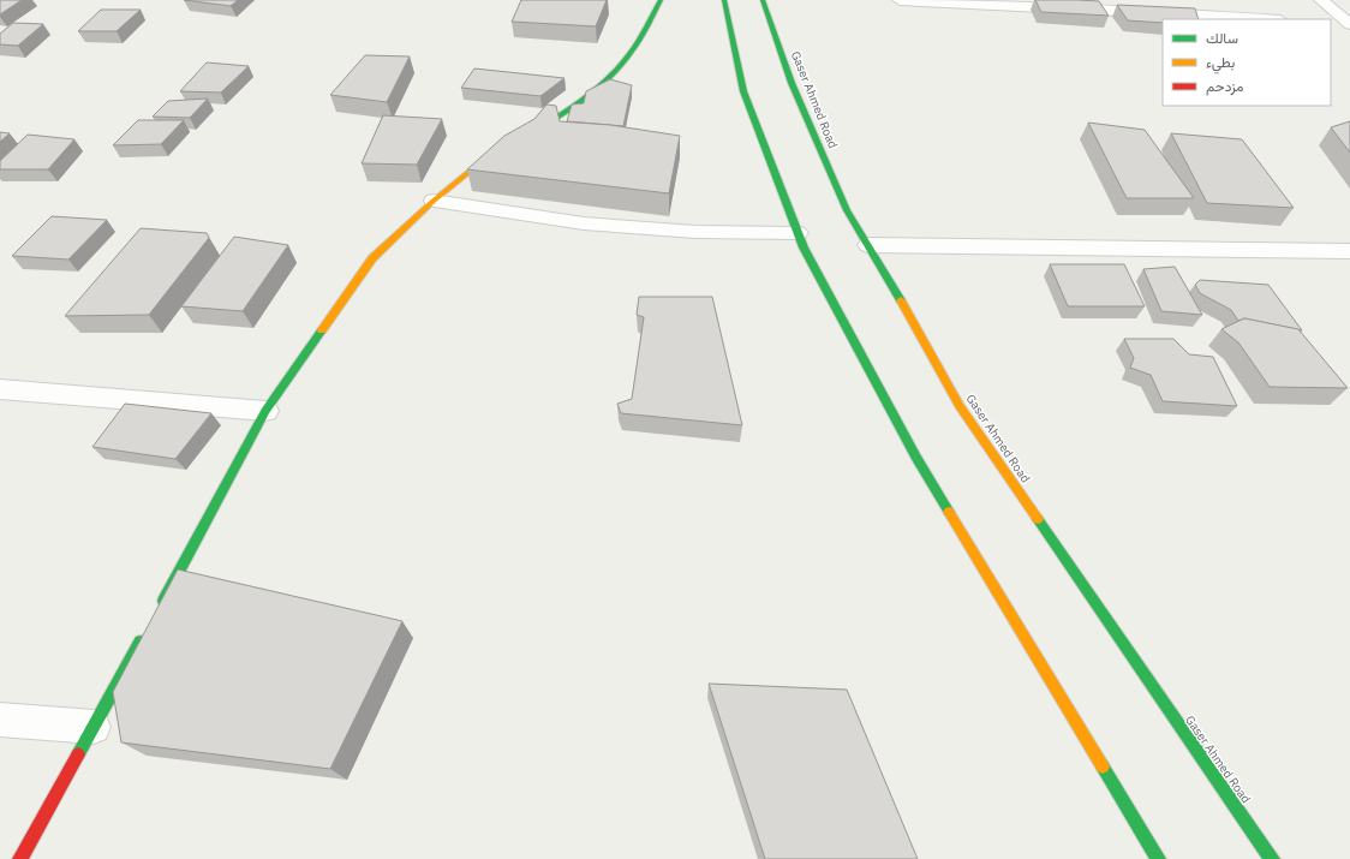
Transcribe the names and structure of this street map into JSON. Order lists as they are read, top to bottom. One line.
{"streets":{"main road":["Gaser Ahmed Road"]},"legend":["سالك","بطيء","مزدحم"]}
